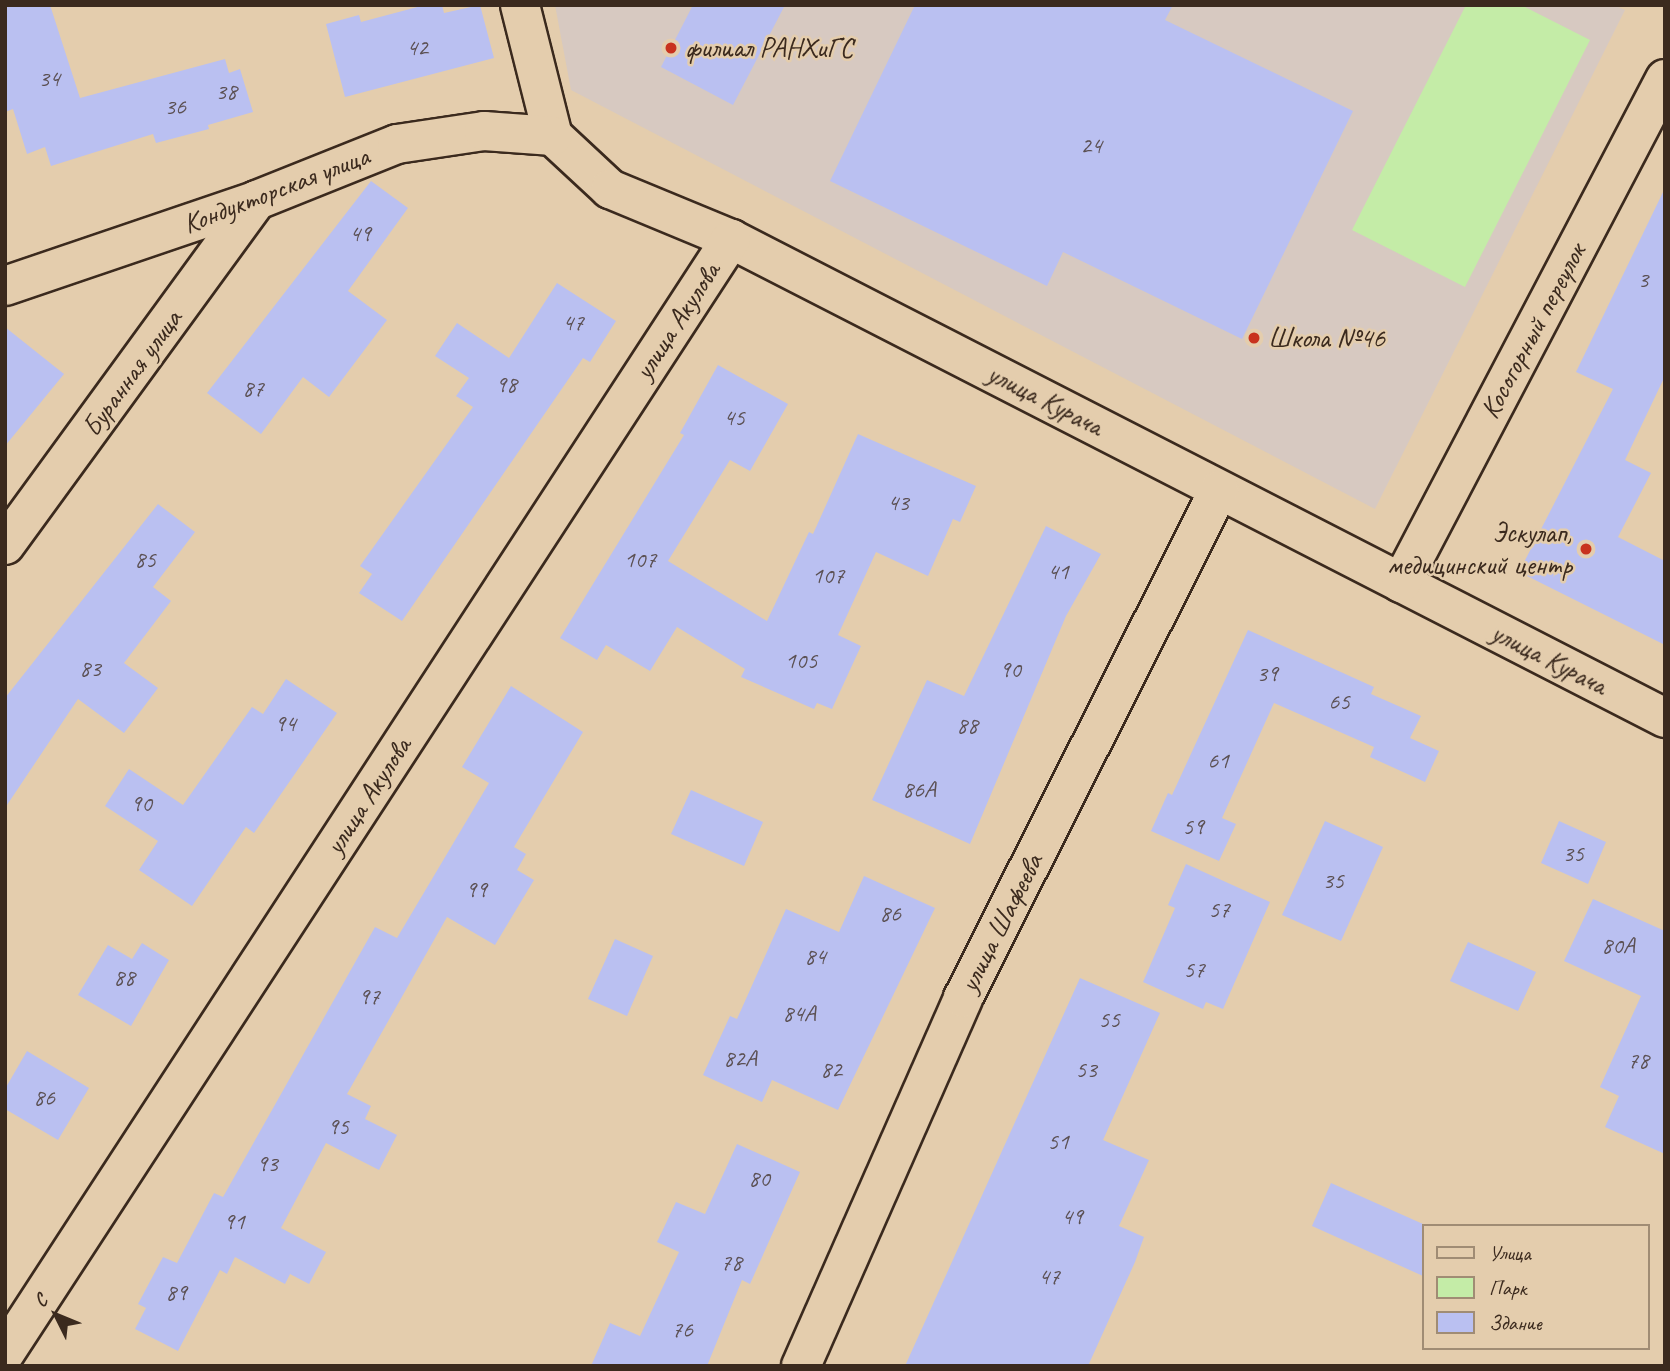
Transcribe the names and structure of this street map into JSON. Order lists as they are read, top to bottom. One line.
{"streets":{"street":["Кондукторская улица","улица Акулова","Косогорный переулок","Буранная улица","улица Курача","улица Шафеева"]},"crossings":[["Кондукторская улица","Буранная улица"],["Кондукторская улица","улица Курача"],["улица Акулова","улица Курача"],["Косогорный переулок","улица Курача"],["улица Курача","улица Шафеева"]],"places":["филиал РАНХиГС","Школа №46","Эскулап, медицинский центр"],"house_numbers":["42","34","38","36","24","49","3","47","98","87","45","43","85","107","41","107","105","83","90","39","65","94","88","61","86А","90","59","35","35","99","57","86","80А","84","57","88","97","84А","55","82А","78","82","53","86","95","51","93","80","49","91","78","47","89","76"],"legend":["Улица","Парк","Здание"],"north":"top left"}
